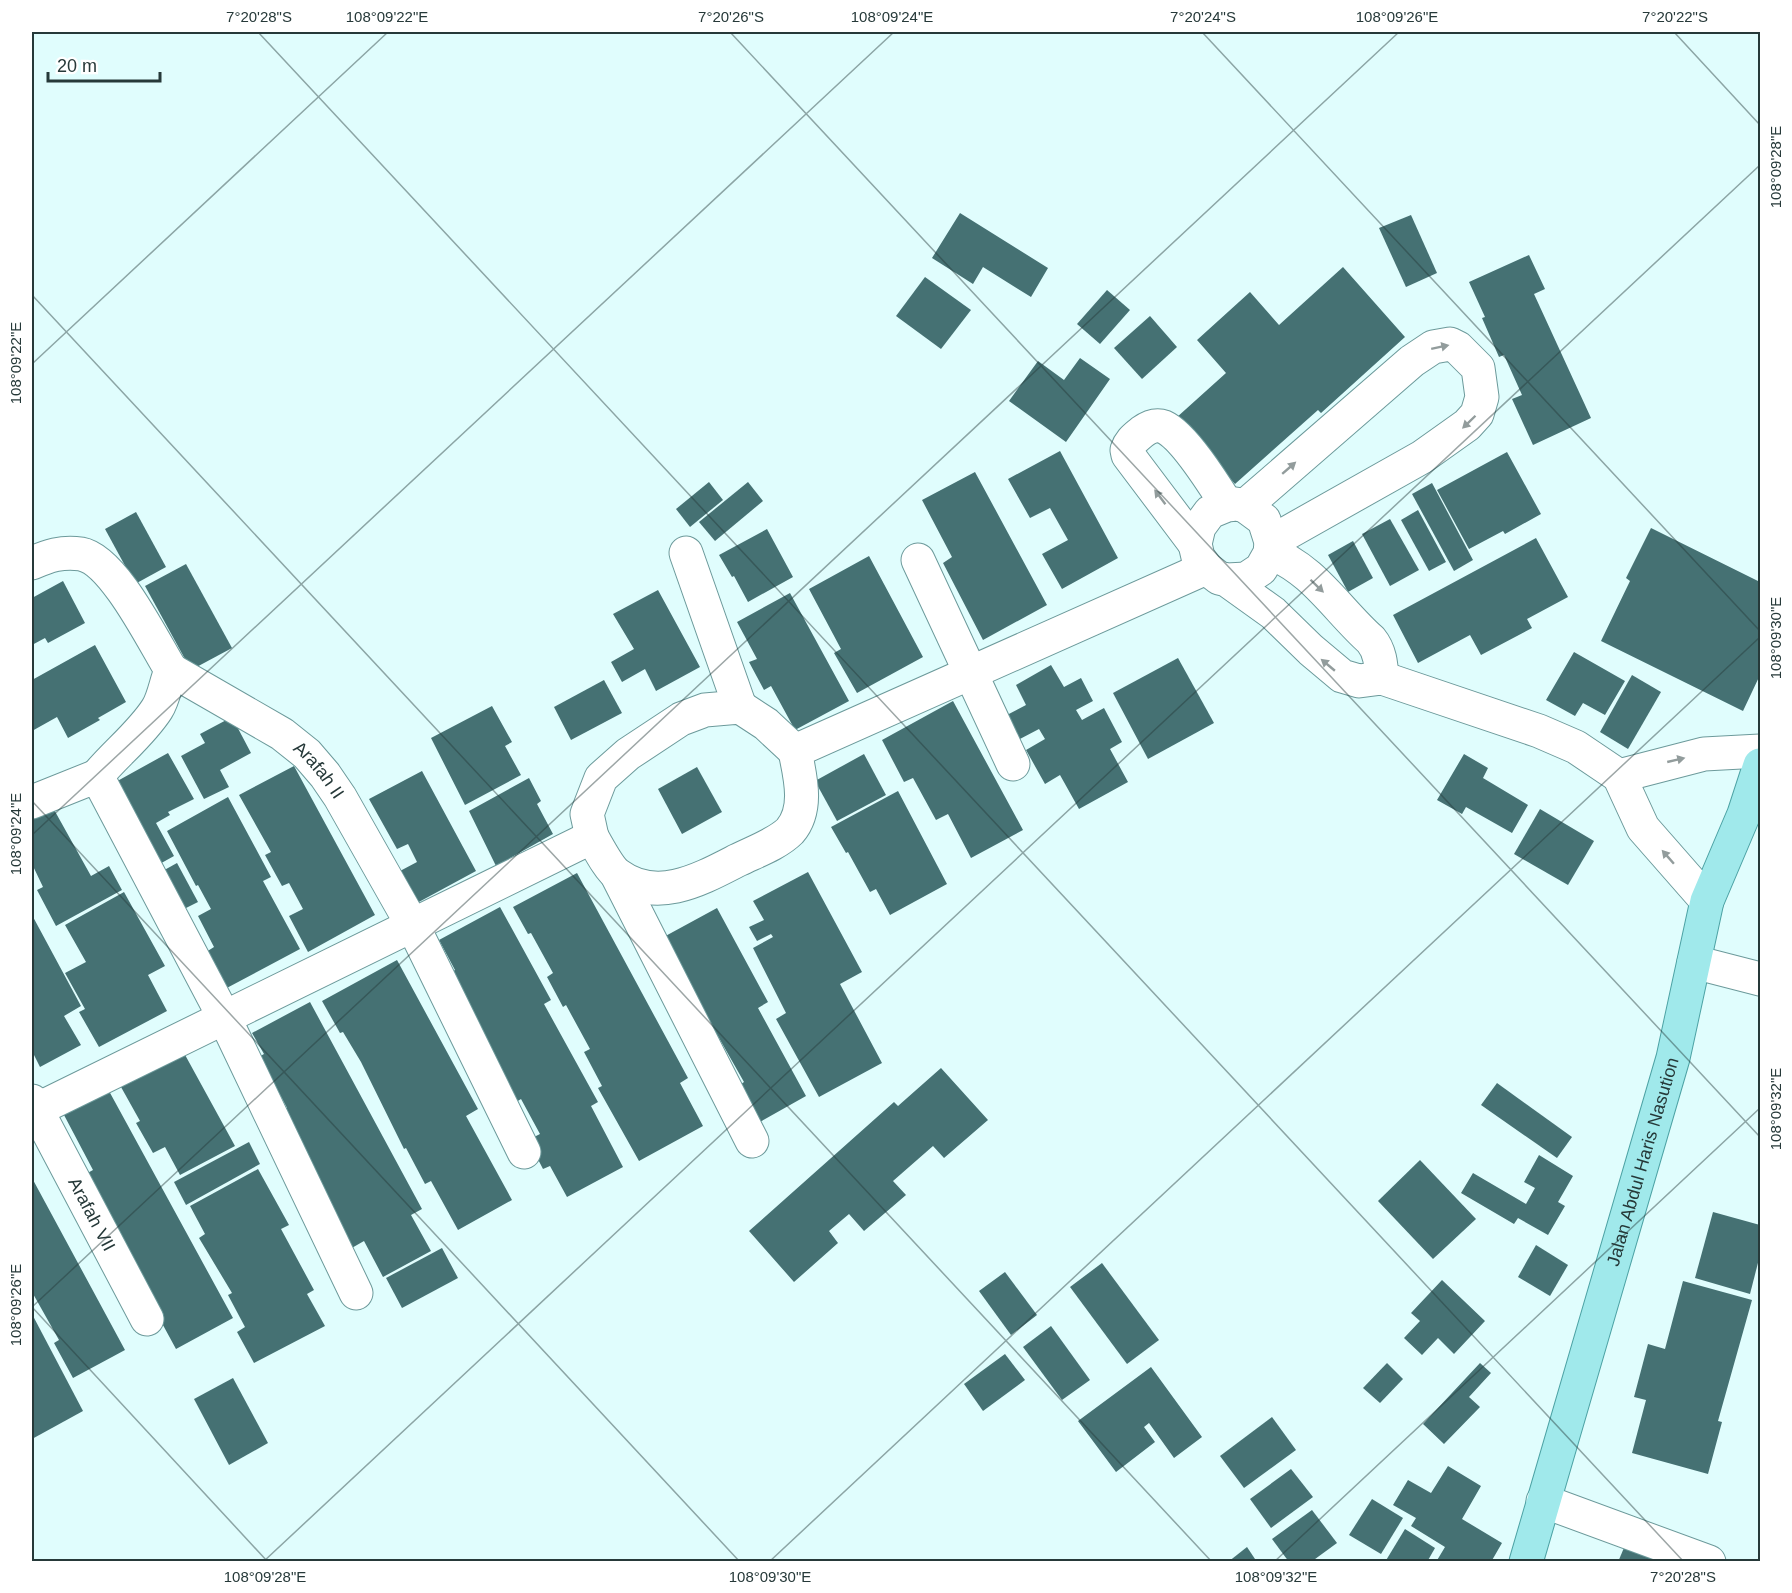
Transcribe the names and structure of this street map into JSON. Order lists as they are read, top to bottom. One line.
{"streets":{"main road":["Jalan Abdul Haris Nasution"],"street":["Arafah II","Arafah VII"]},"scale_bar":"20 m","coordinates":["7°20'28\"S","108°09'22\"E","7°20'26\"S","108°09'24\"E","7°20'24\"S","108°09'26\"E","7°20'22\"S","108°09'28\"E","108°09'30\"E","108°09'32\"E"]}
